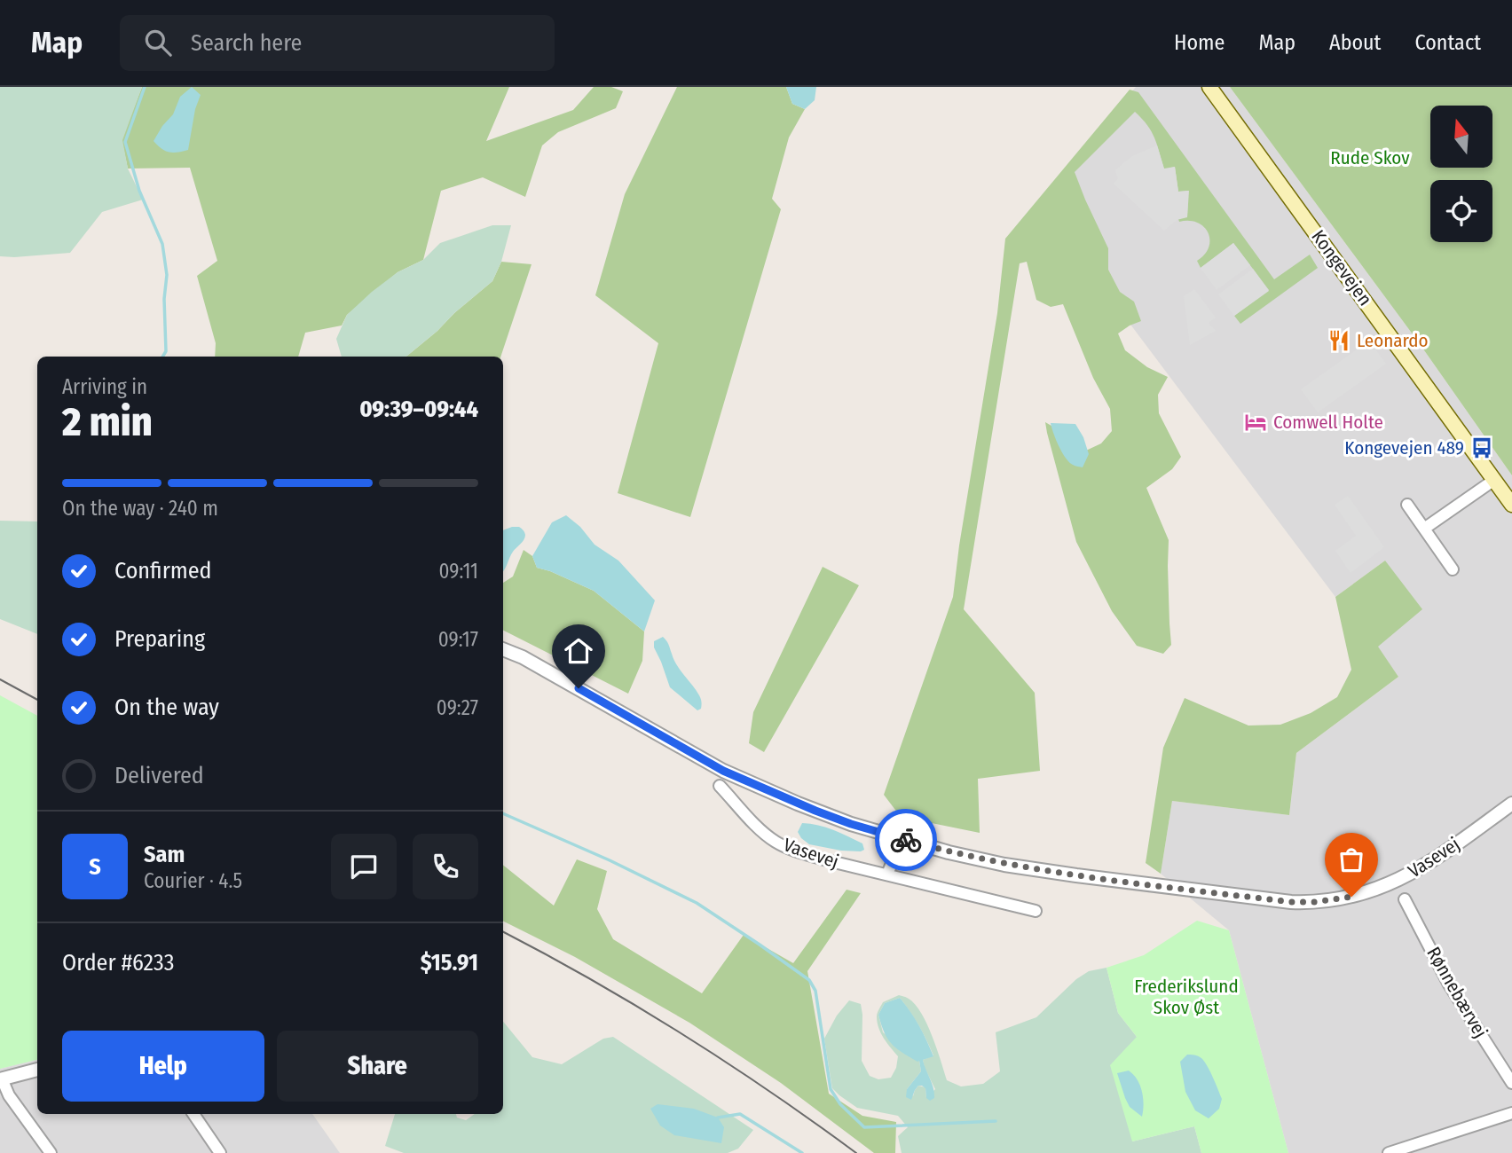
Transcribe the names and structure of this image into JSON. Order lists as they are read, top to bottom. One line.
{"streets":{"main road":["Kongevejen"],"street":["Vasevej","Rønnebærvej"]},"parks":["Rude Skov","Frederikslund Skov Øst"],"places":{"restaurant":["Leonardo"],"hotel":["Comwell Holte"],"bus stop":["Kongevejen 489"]},"north":"top","page":{"header":"Map","search":"Search here","nav":["Home","Map","About","Contact"],"heading":["2 min","Arriving in","09:39–09:44"],"panel":["Sam","Courier · 4.5","Order #6233","$15.91"],"bar":"On the way · 240 m","list":[["Confirmed","09:11"],["Preparing","09:17"],["On the way","09:27"],"Delivered"],"round":"S","buttons":["Help","Share"]}}
